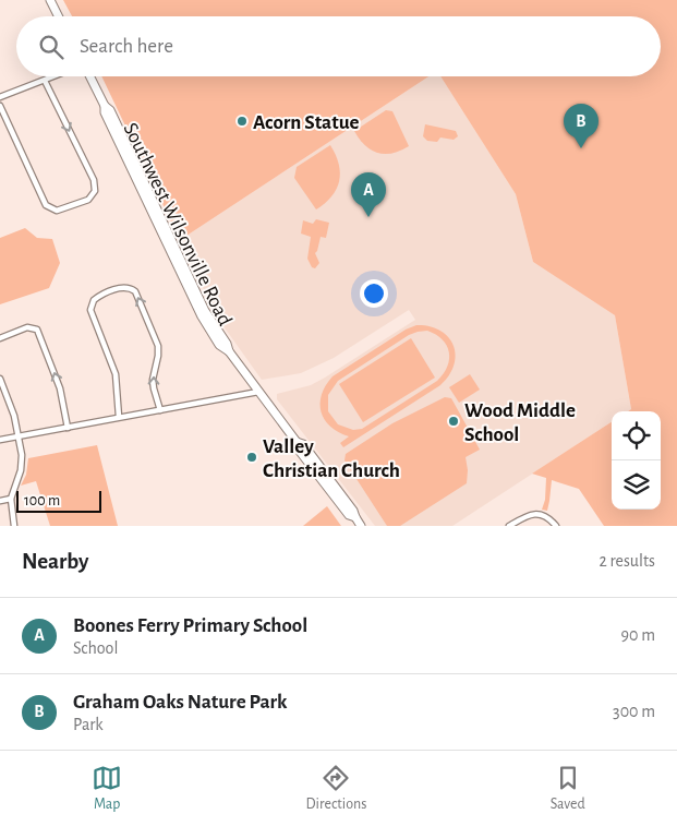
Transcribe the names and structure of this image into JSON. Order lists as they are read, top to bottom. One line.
{"streets":{"main road":["Southwest Wilsonville Road"]},"places":["Acorn Statue","Wood Middle School","Valley Christian Church"],"scale_bar":"100 m","page":{"search":"Search here","pins":["B","A"],"scale":"100 m","heading":["Nearby","2 results"],"list":[{"mark":"A","name":"Boones Ferry Primary School","note":"School","value":"90 m"},{"mark":"B","name":"Graham Oaks Nature Park","note":"Park","value":"300 m"}],"nav":["Map","Directions","Saved"]}}
